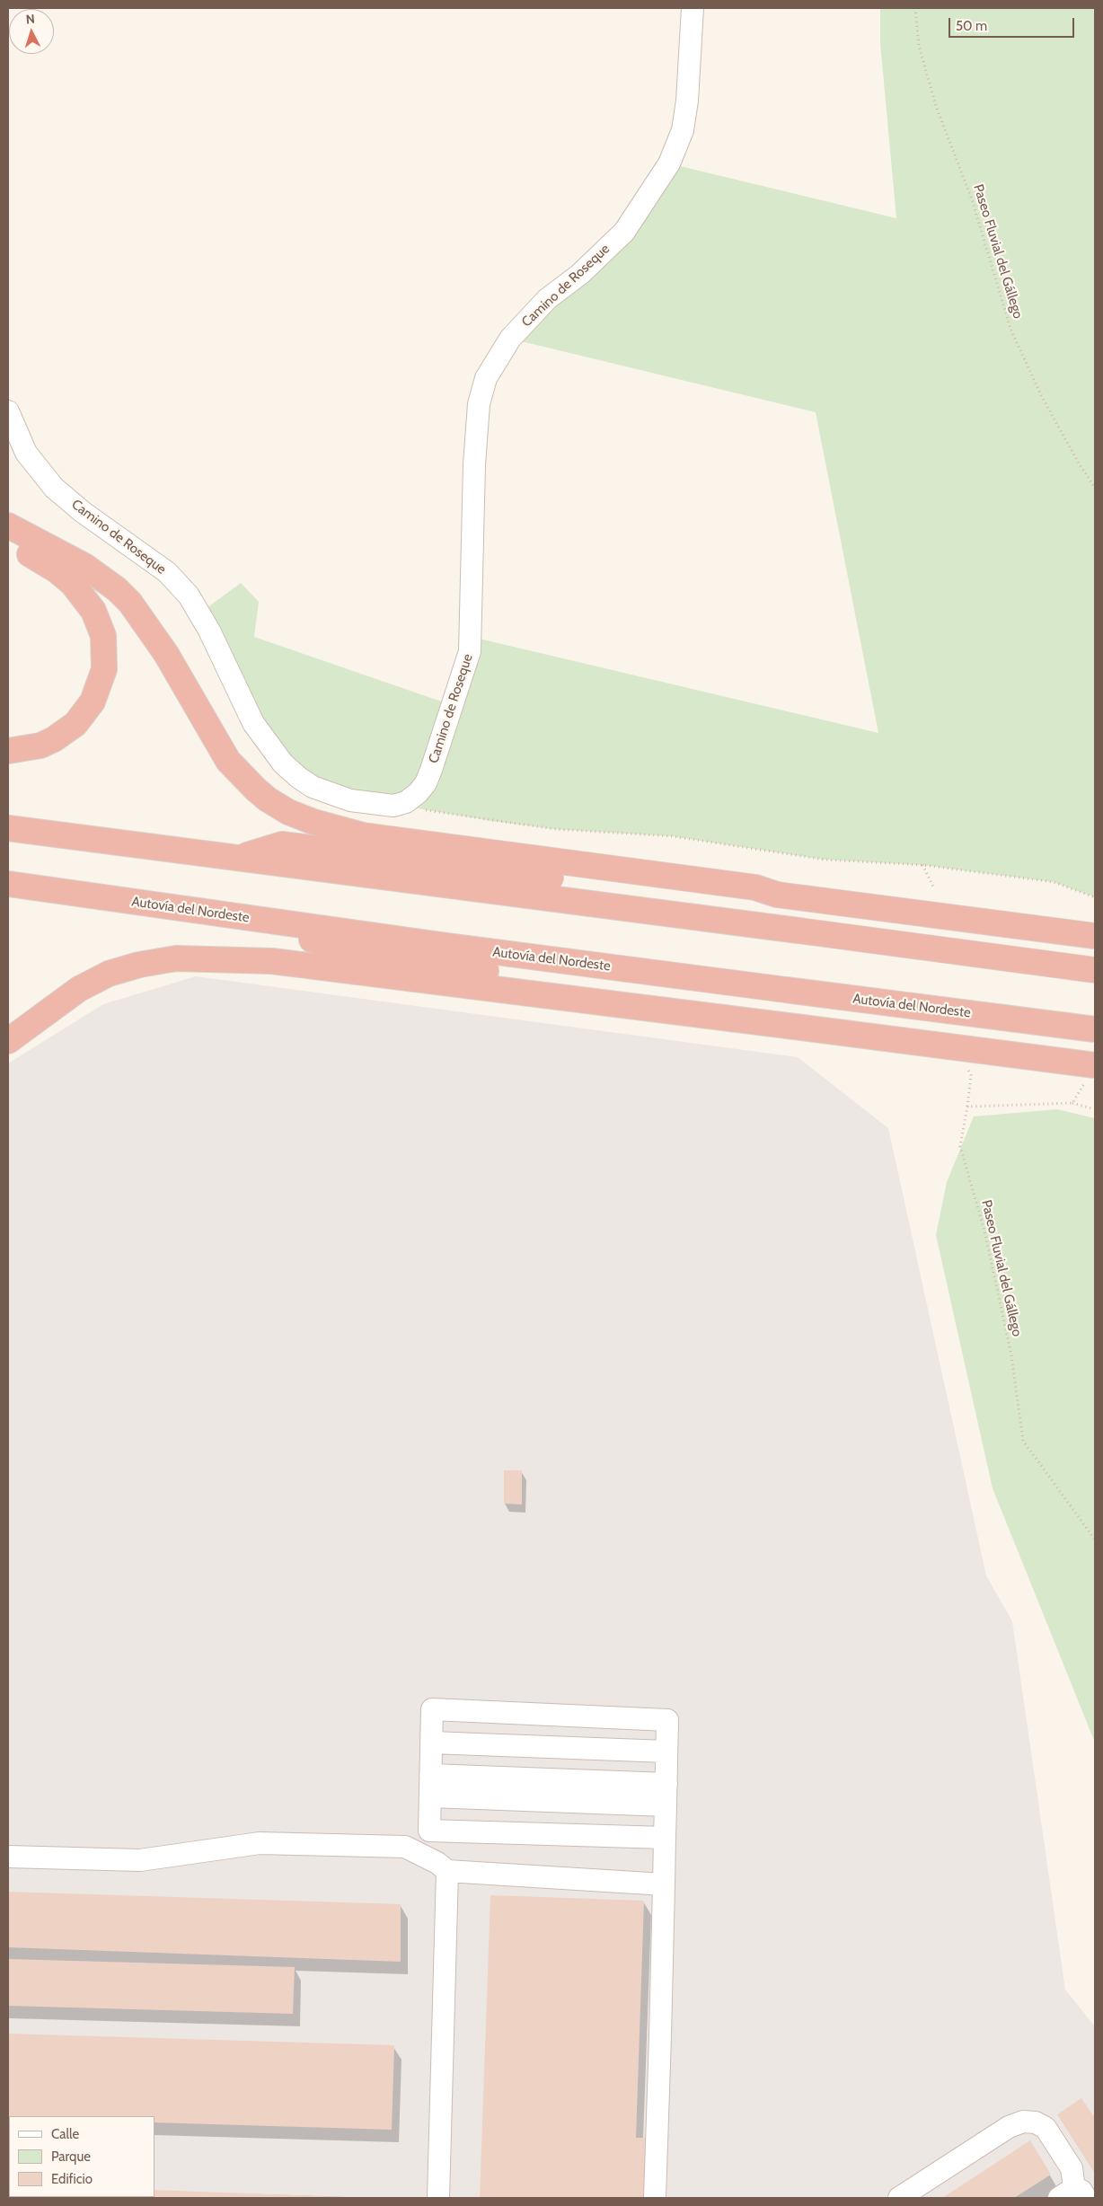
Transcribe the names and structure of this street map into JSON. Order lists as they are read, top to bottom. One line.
{"streets":{"highway":["Autovía del Nordeste"],"street":["Camino de Roseque"],"path":["Paseo Fluvial del Gállego"]},"legend":["Calle","Parque","Edificio"],"scale_bar":"50 m","north":"top"}
